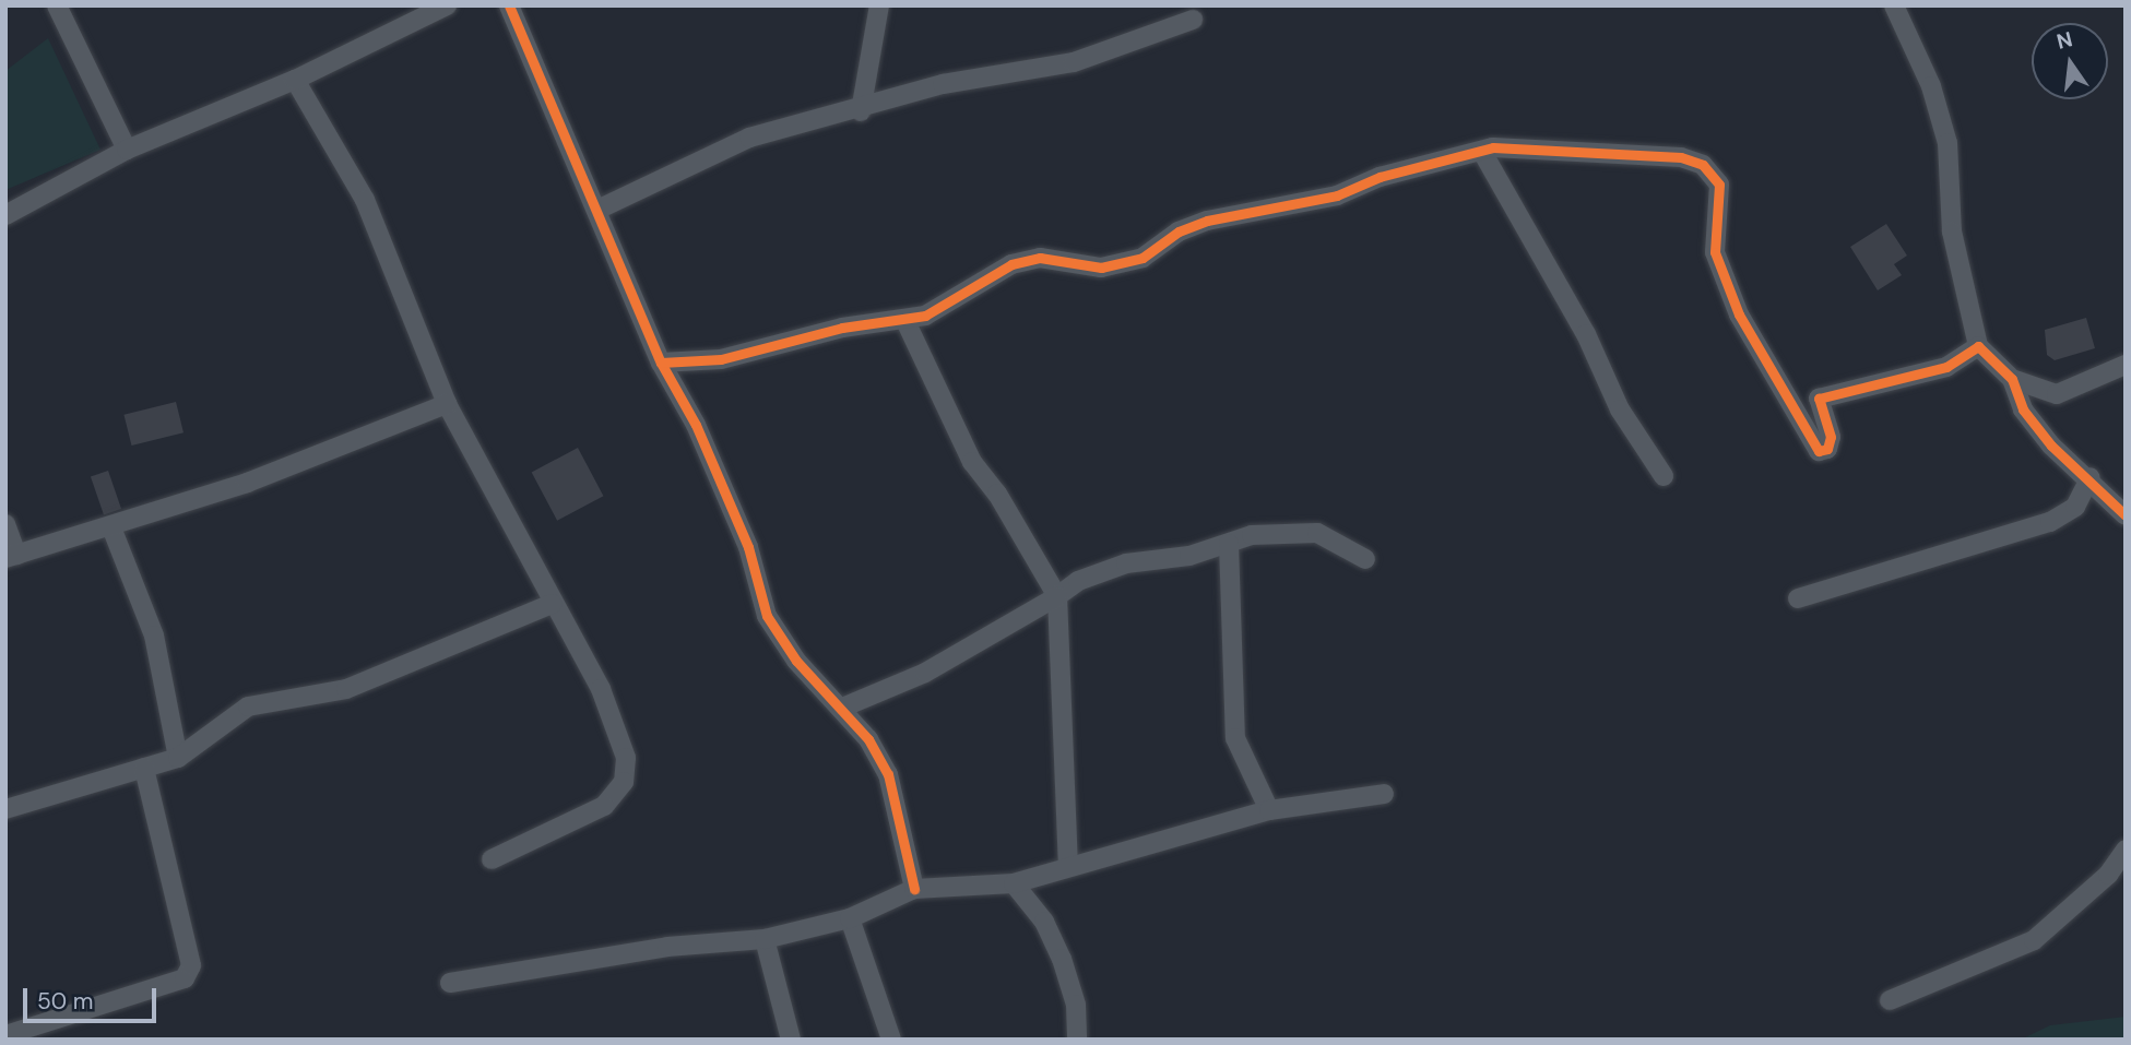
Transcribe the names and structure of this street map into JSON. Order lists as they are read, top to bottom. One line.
{"scale_bar":"50 m","north":"top"}
